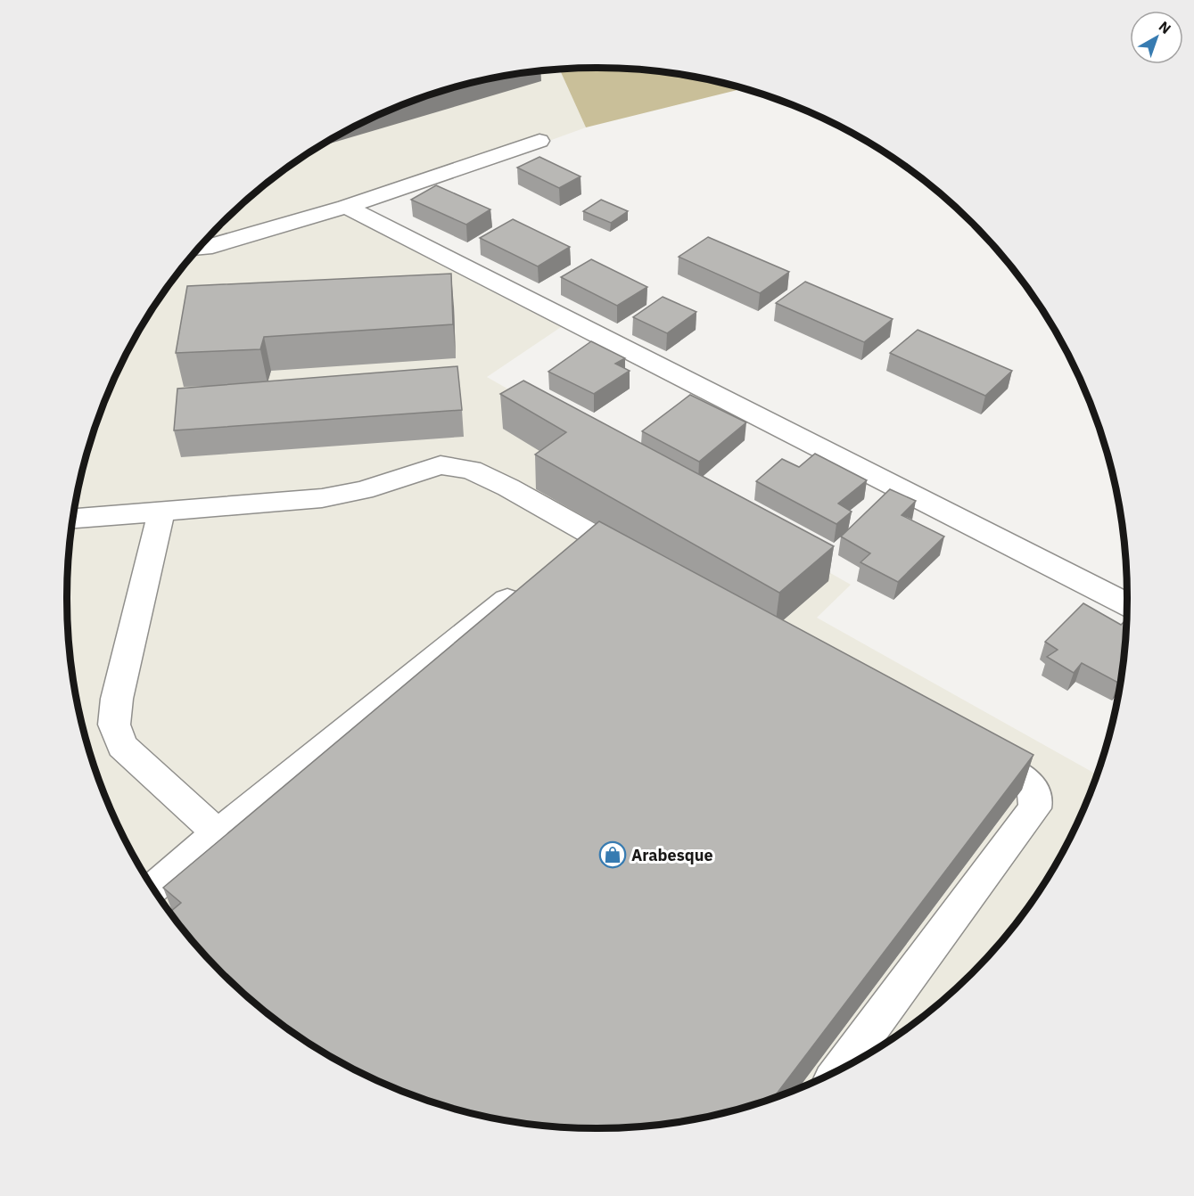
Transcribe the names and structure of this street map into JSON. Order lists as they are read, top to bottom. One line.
{"places":{"shop":["Arabesque"]},"north":"top right"}
